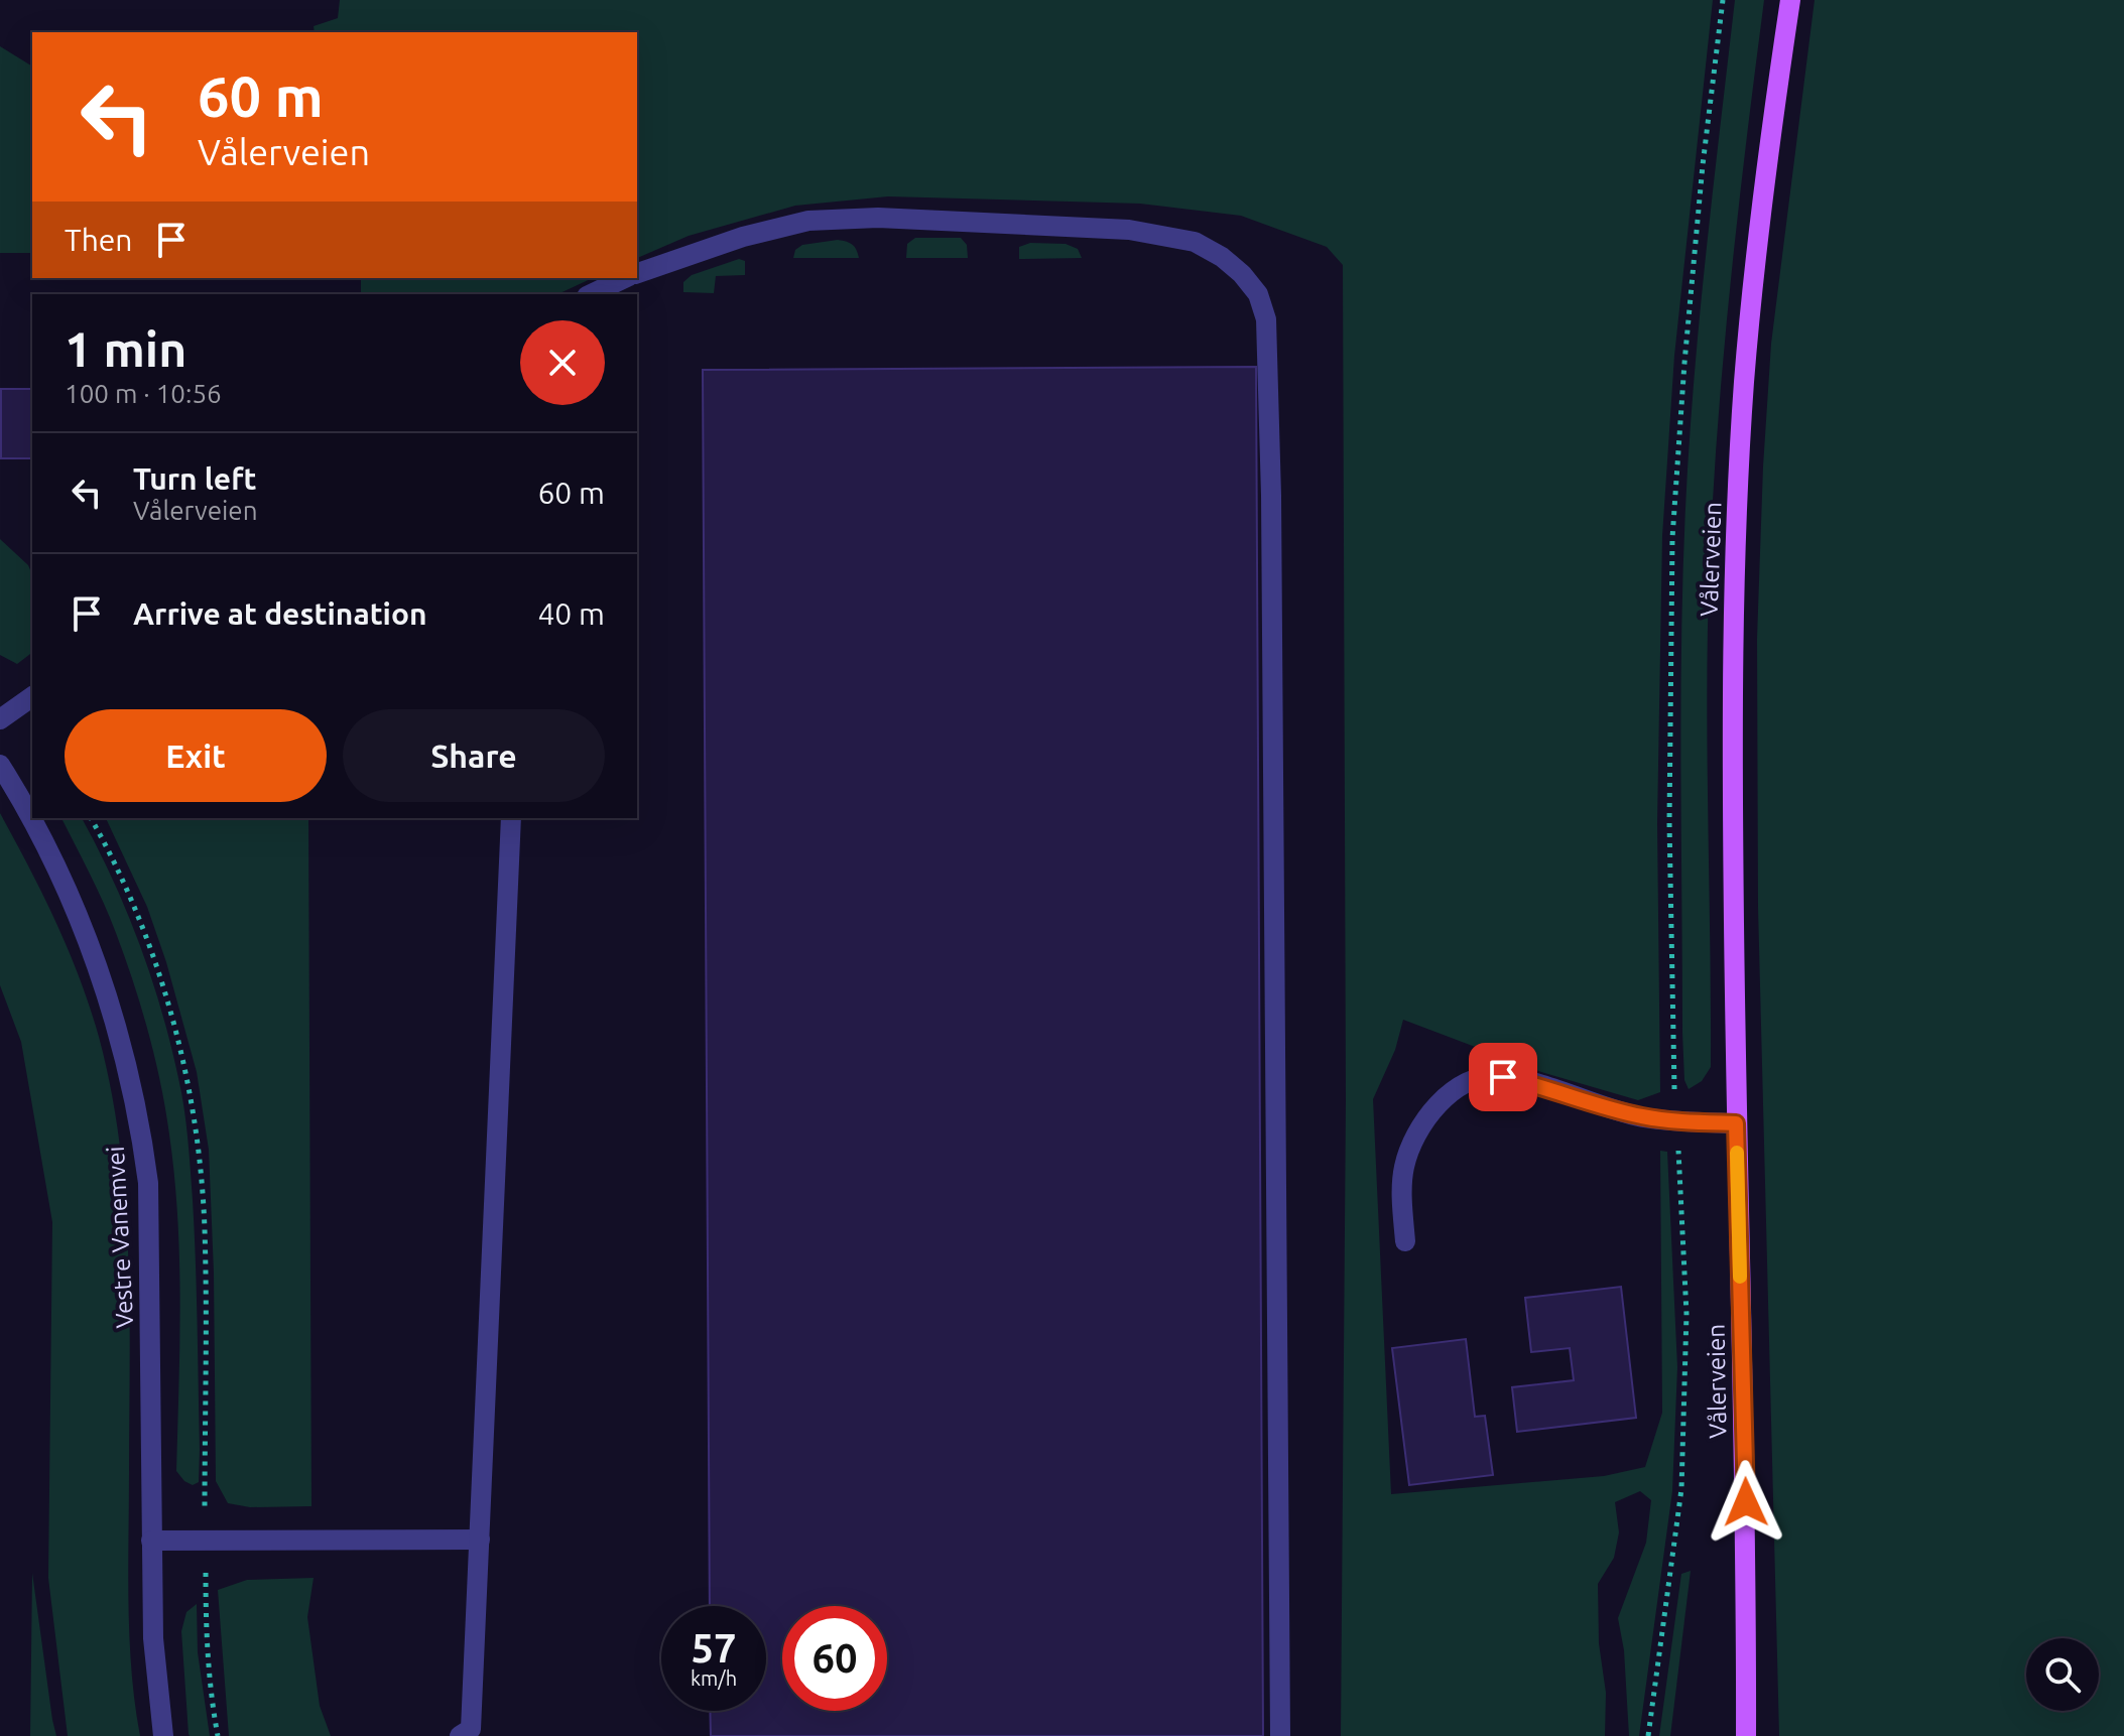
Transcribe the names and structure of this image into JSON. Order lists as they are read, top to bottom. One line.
{"streets":{"main road":["Vålerveien"],"street":["Vestre Vanemvei"]},"page":{"turn":["60 m","Vålerveien"],"then":"Then","heading":["1 min","100 m · 10:56"],"list":[{"name":"Turn left","note":"Vålerveien","value":"60 m"},{"name":"Arrive at destination","value":"40 m"}],"buttons":["Exit","Share"],"speed":"57 km/h","limit":"60"}}
